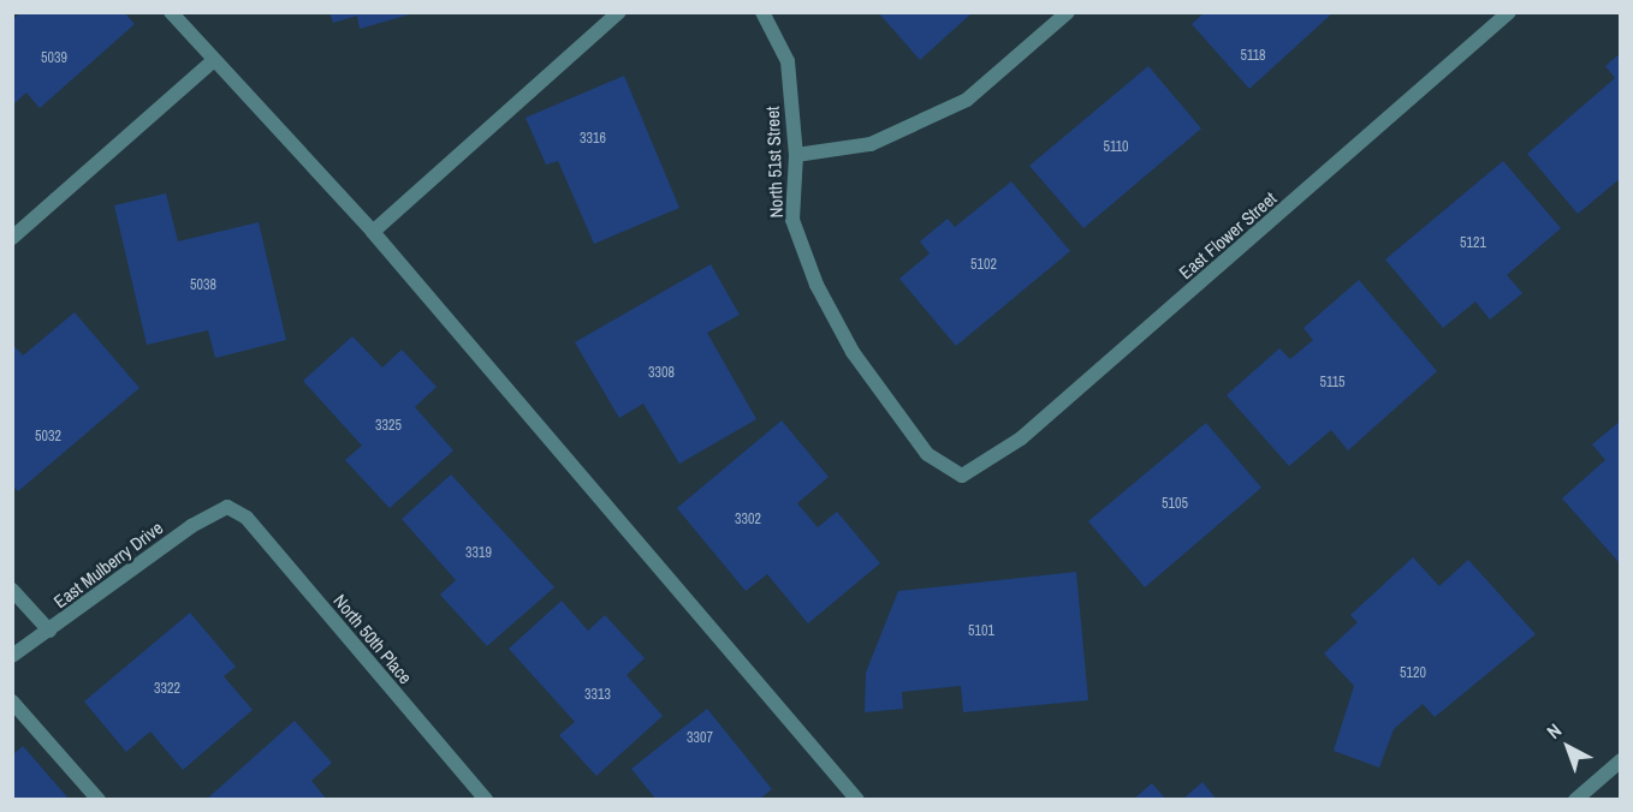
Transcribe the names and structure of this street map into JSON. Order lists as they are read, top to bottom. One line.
{"streets":{"street":["North 51st Street","East Flower Street","East Mulberry Drive","North 50th Place"]},"crossings":[["North 51st Street","East Flower Street"],["East Mulberry Drive","North 50th Place"]],"house_numbers":["5118","5039","3316","5110","5121","5102","5038","3308","5115","3325","5032","5105","3302","3319","5101","5120","3322","3313","3307"],"north":"top left"}
